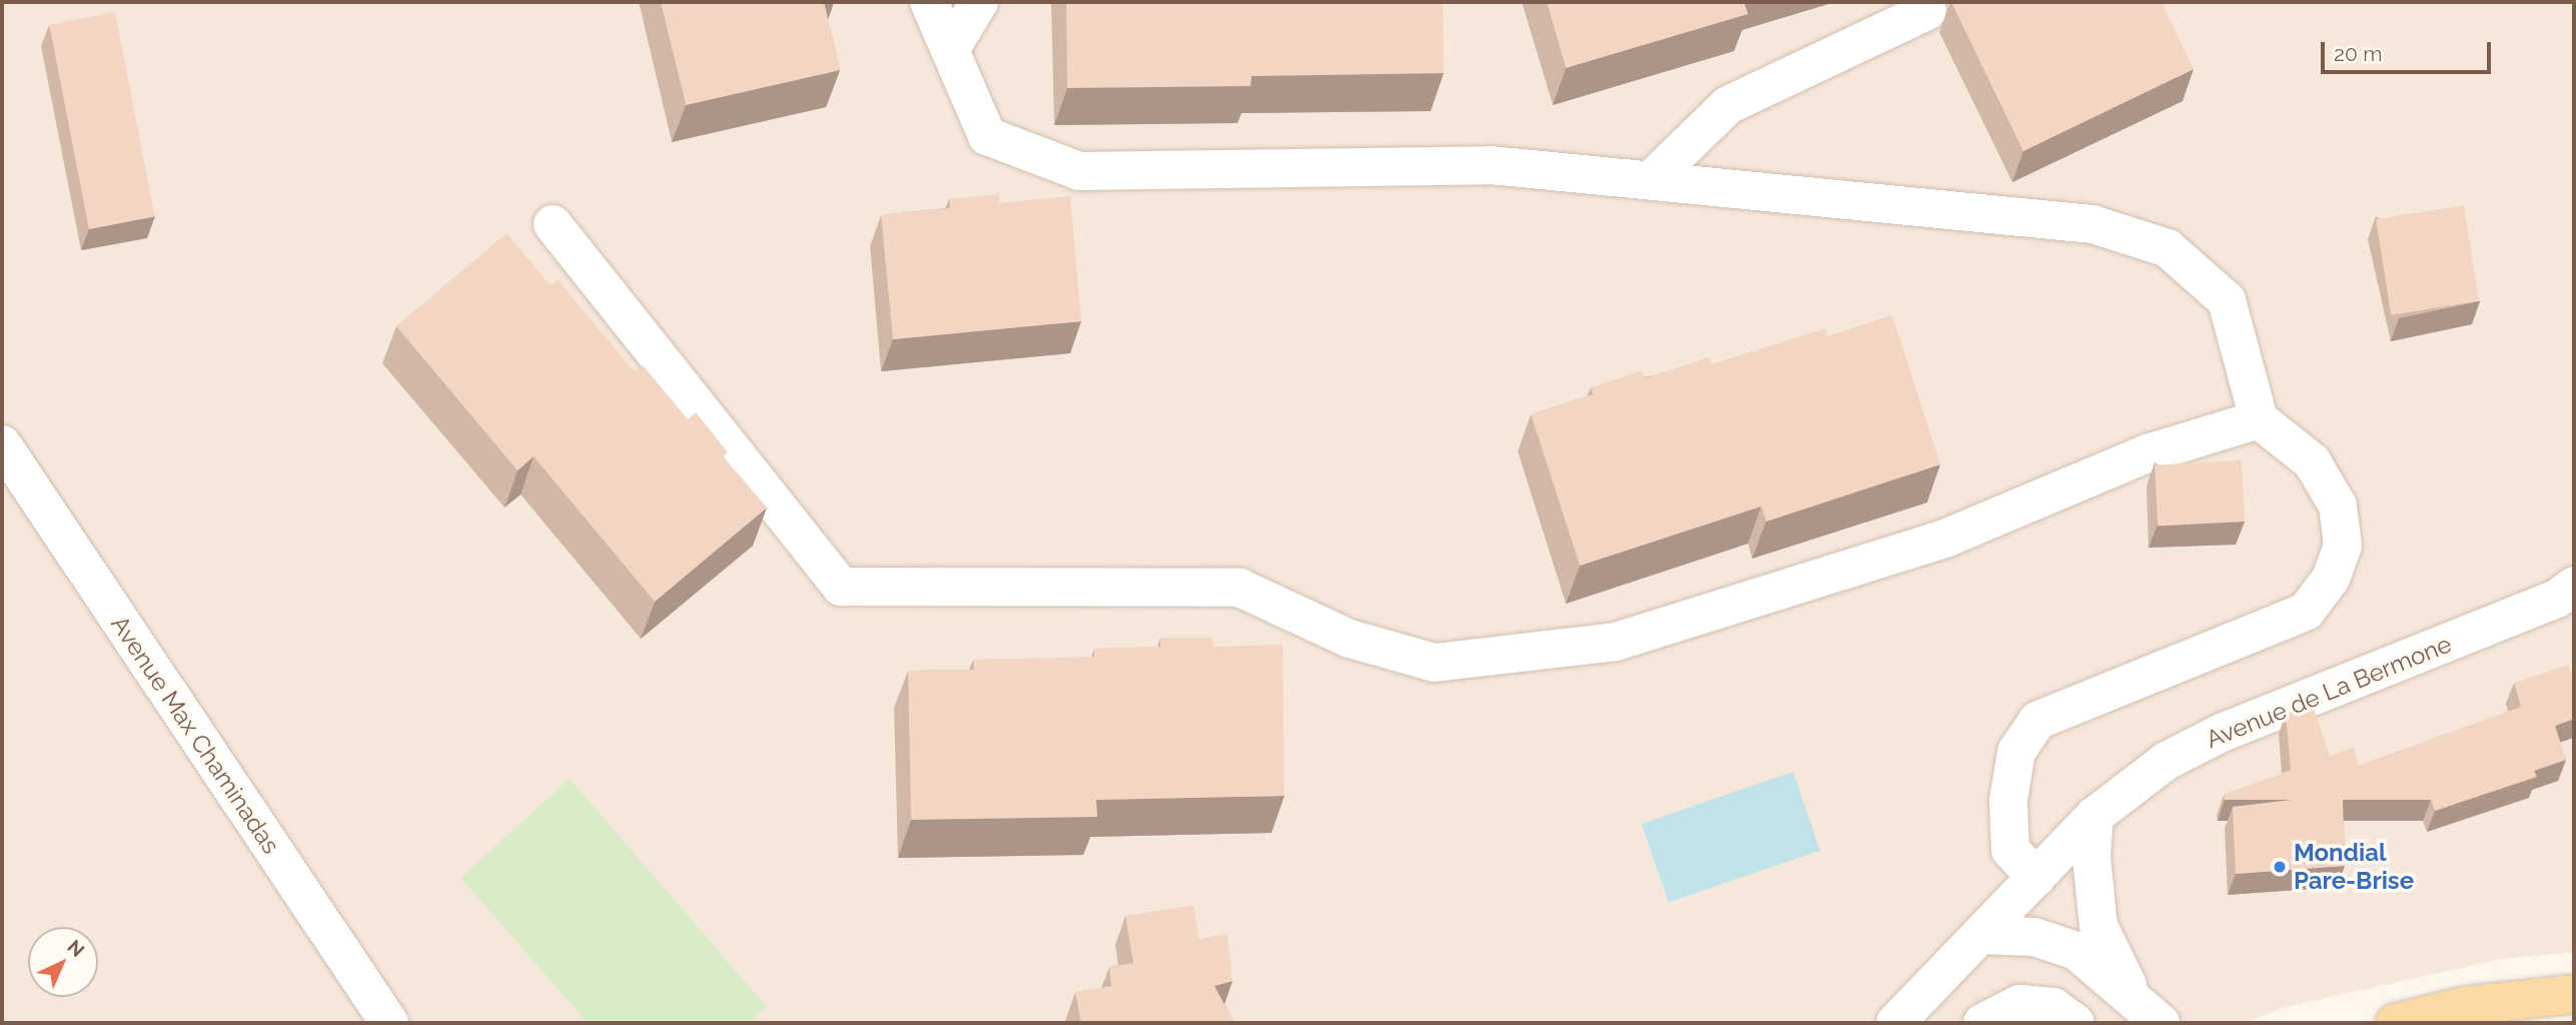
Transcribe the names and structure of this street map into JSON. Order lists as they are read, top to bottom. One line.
{"streets":{"street":["Avenue de La Bermone","Avenue Max Chaminadas"]},"places":["Mondial Pare-Brise"],"scale_bar":"20 m","north":"top right"}
